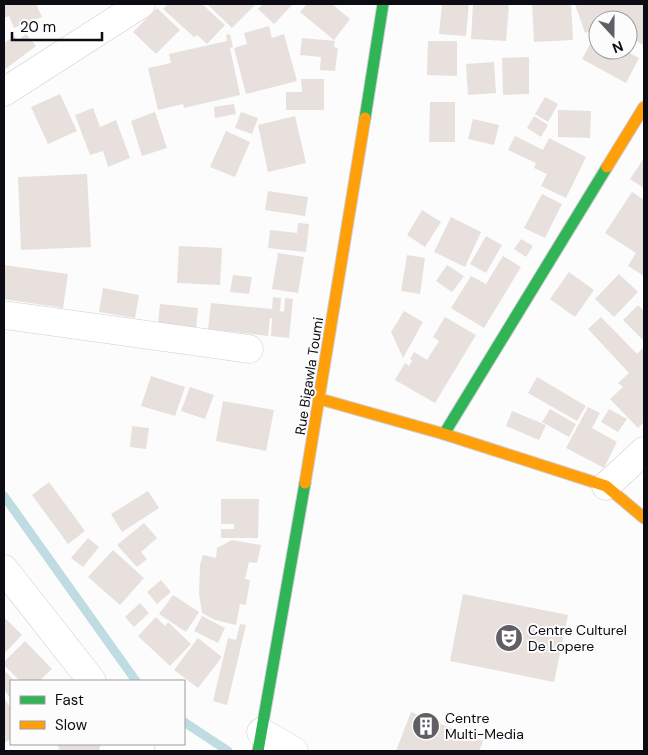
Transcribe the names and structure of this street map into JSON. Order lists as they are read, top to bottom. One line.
{"streets":{"street":["Rue Bigawla Toumi"]},"places":{"theatre":["Centre Culturel De Lopere"],"building":["Centre Multi-Media"]},"legend":["Fast","Slow"],"scale_bar":"20 m","north":"bottom"}
